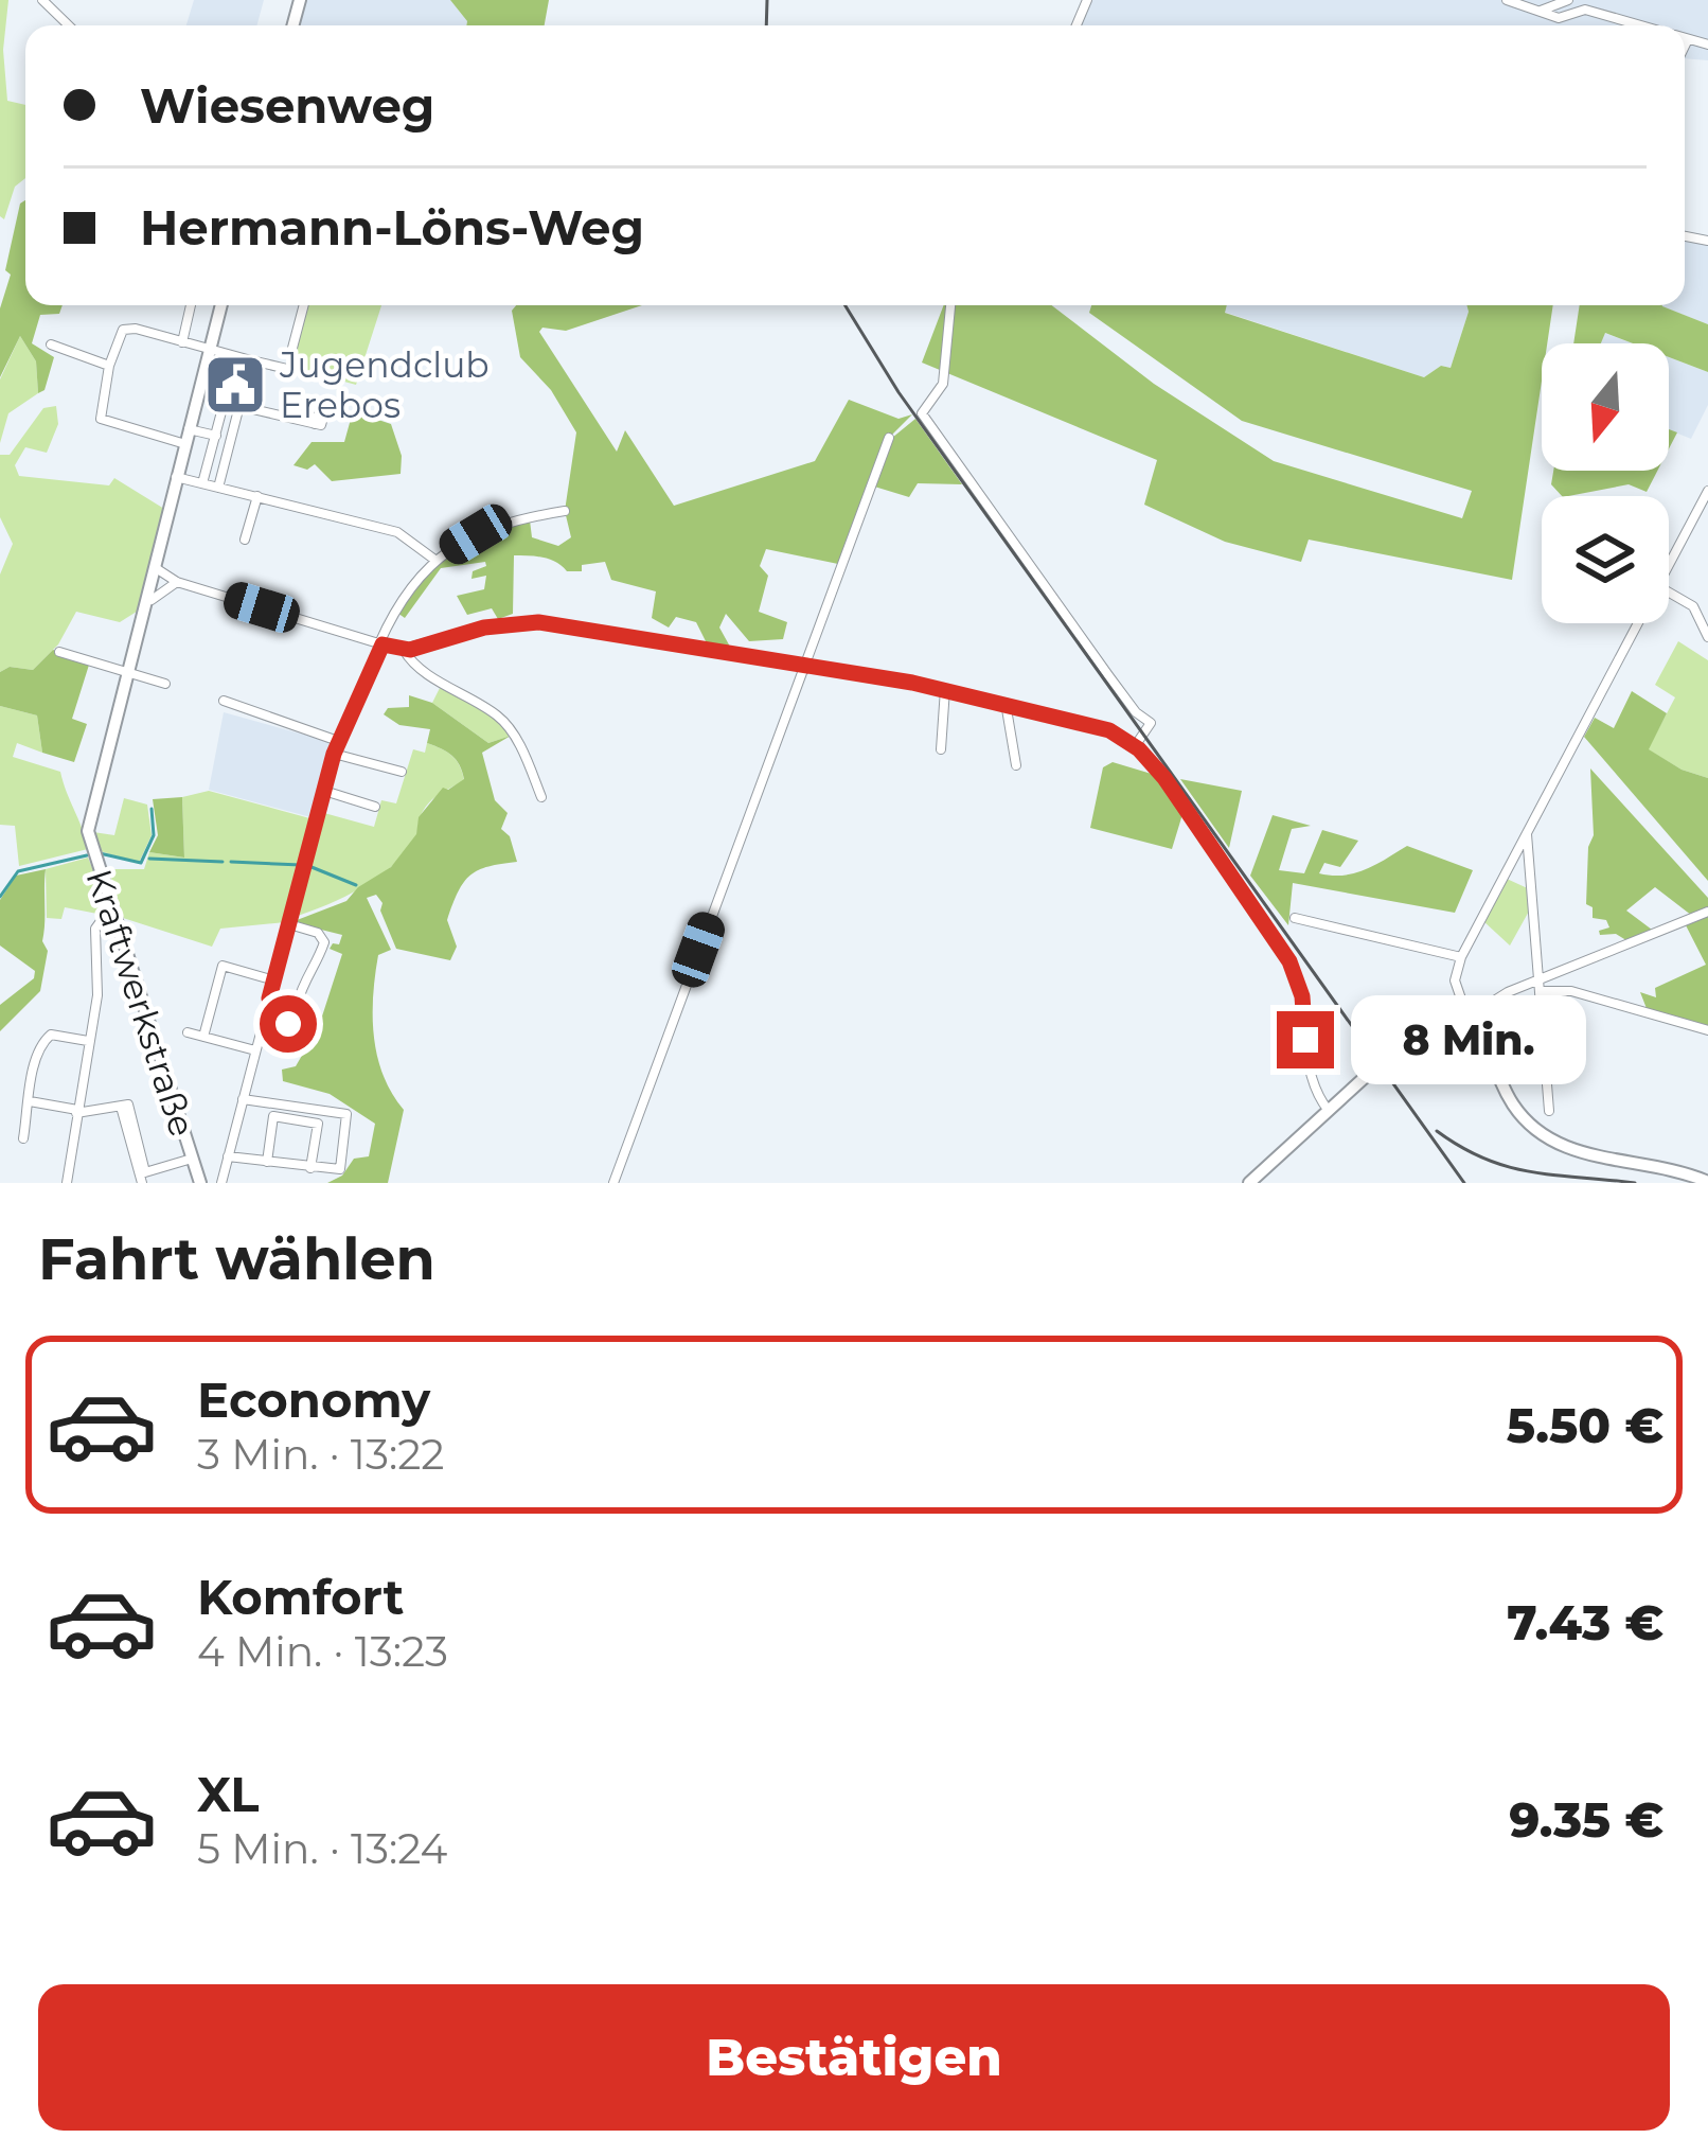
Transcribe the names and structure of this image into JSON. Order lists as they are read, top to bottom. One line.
{"streets":{"main road":["Kraftwerkstraße"]},"places":{"public building":["Jugendclub Erebos"]},"north":"bottom","page":{"banner":["Wiesenweg","Hermann-Löns-Weg"],"bubble":"8 Min.","heading":"Fahrt wählen","list":[{"name":"Economy","note":"3 Min. · 13:22","value":"5.50 €"},{"name":"Komfort","note":"4 Min. · 13:23","value":"7.43 €"},{"name":"XL","note":"5 Min. · 13:24","value":"9.35 €"}],"buttons":"Bestätigen"}}
